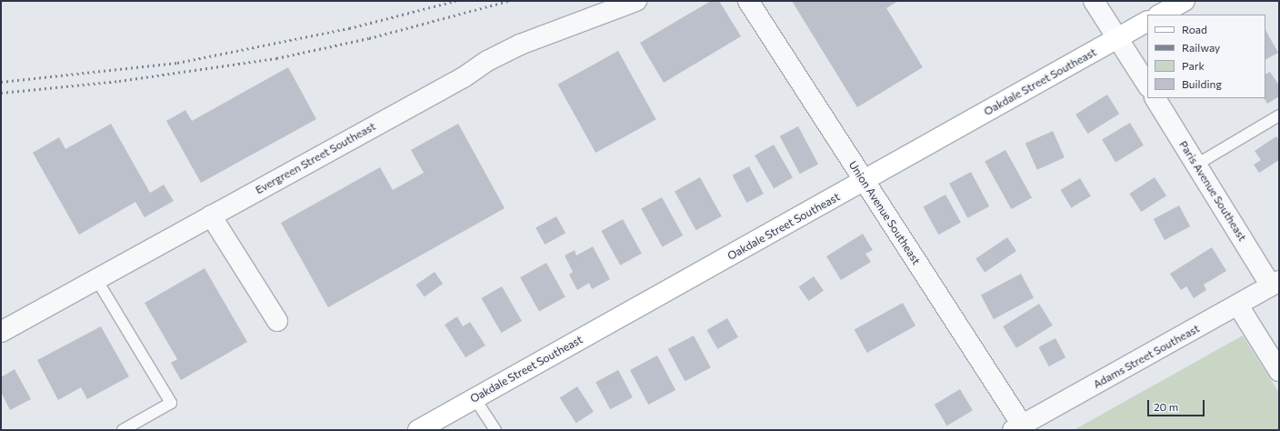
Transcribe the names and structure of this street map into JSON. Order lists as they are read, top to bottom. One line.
{"streets":{"street":["Oakdale Street Southeast","Evergreen Street Southeast","Paris Avenue Southeast","Union Avenue Southeast","Adams Street Southeast"]},"crossings":[["Oakdale Street Southeast","Union Avenue Southeast"],["Paris Avenue Southeast","Adams Street Southeast"],["Union Avenue Southeast","Adams Street Southeast"]],"legend":["Road","Railway","Park","Building"],"scale_bar":"20 m"}
